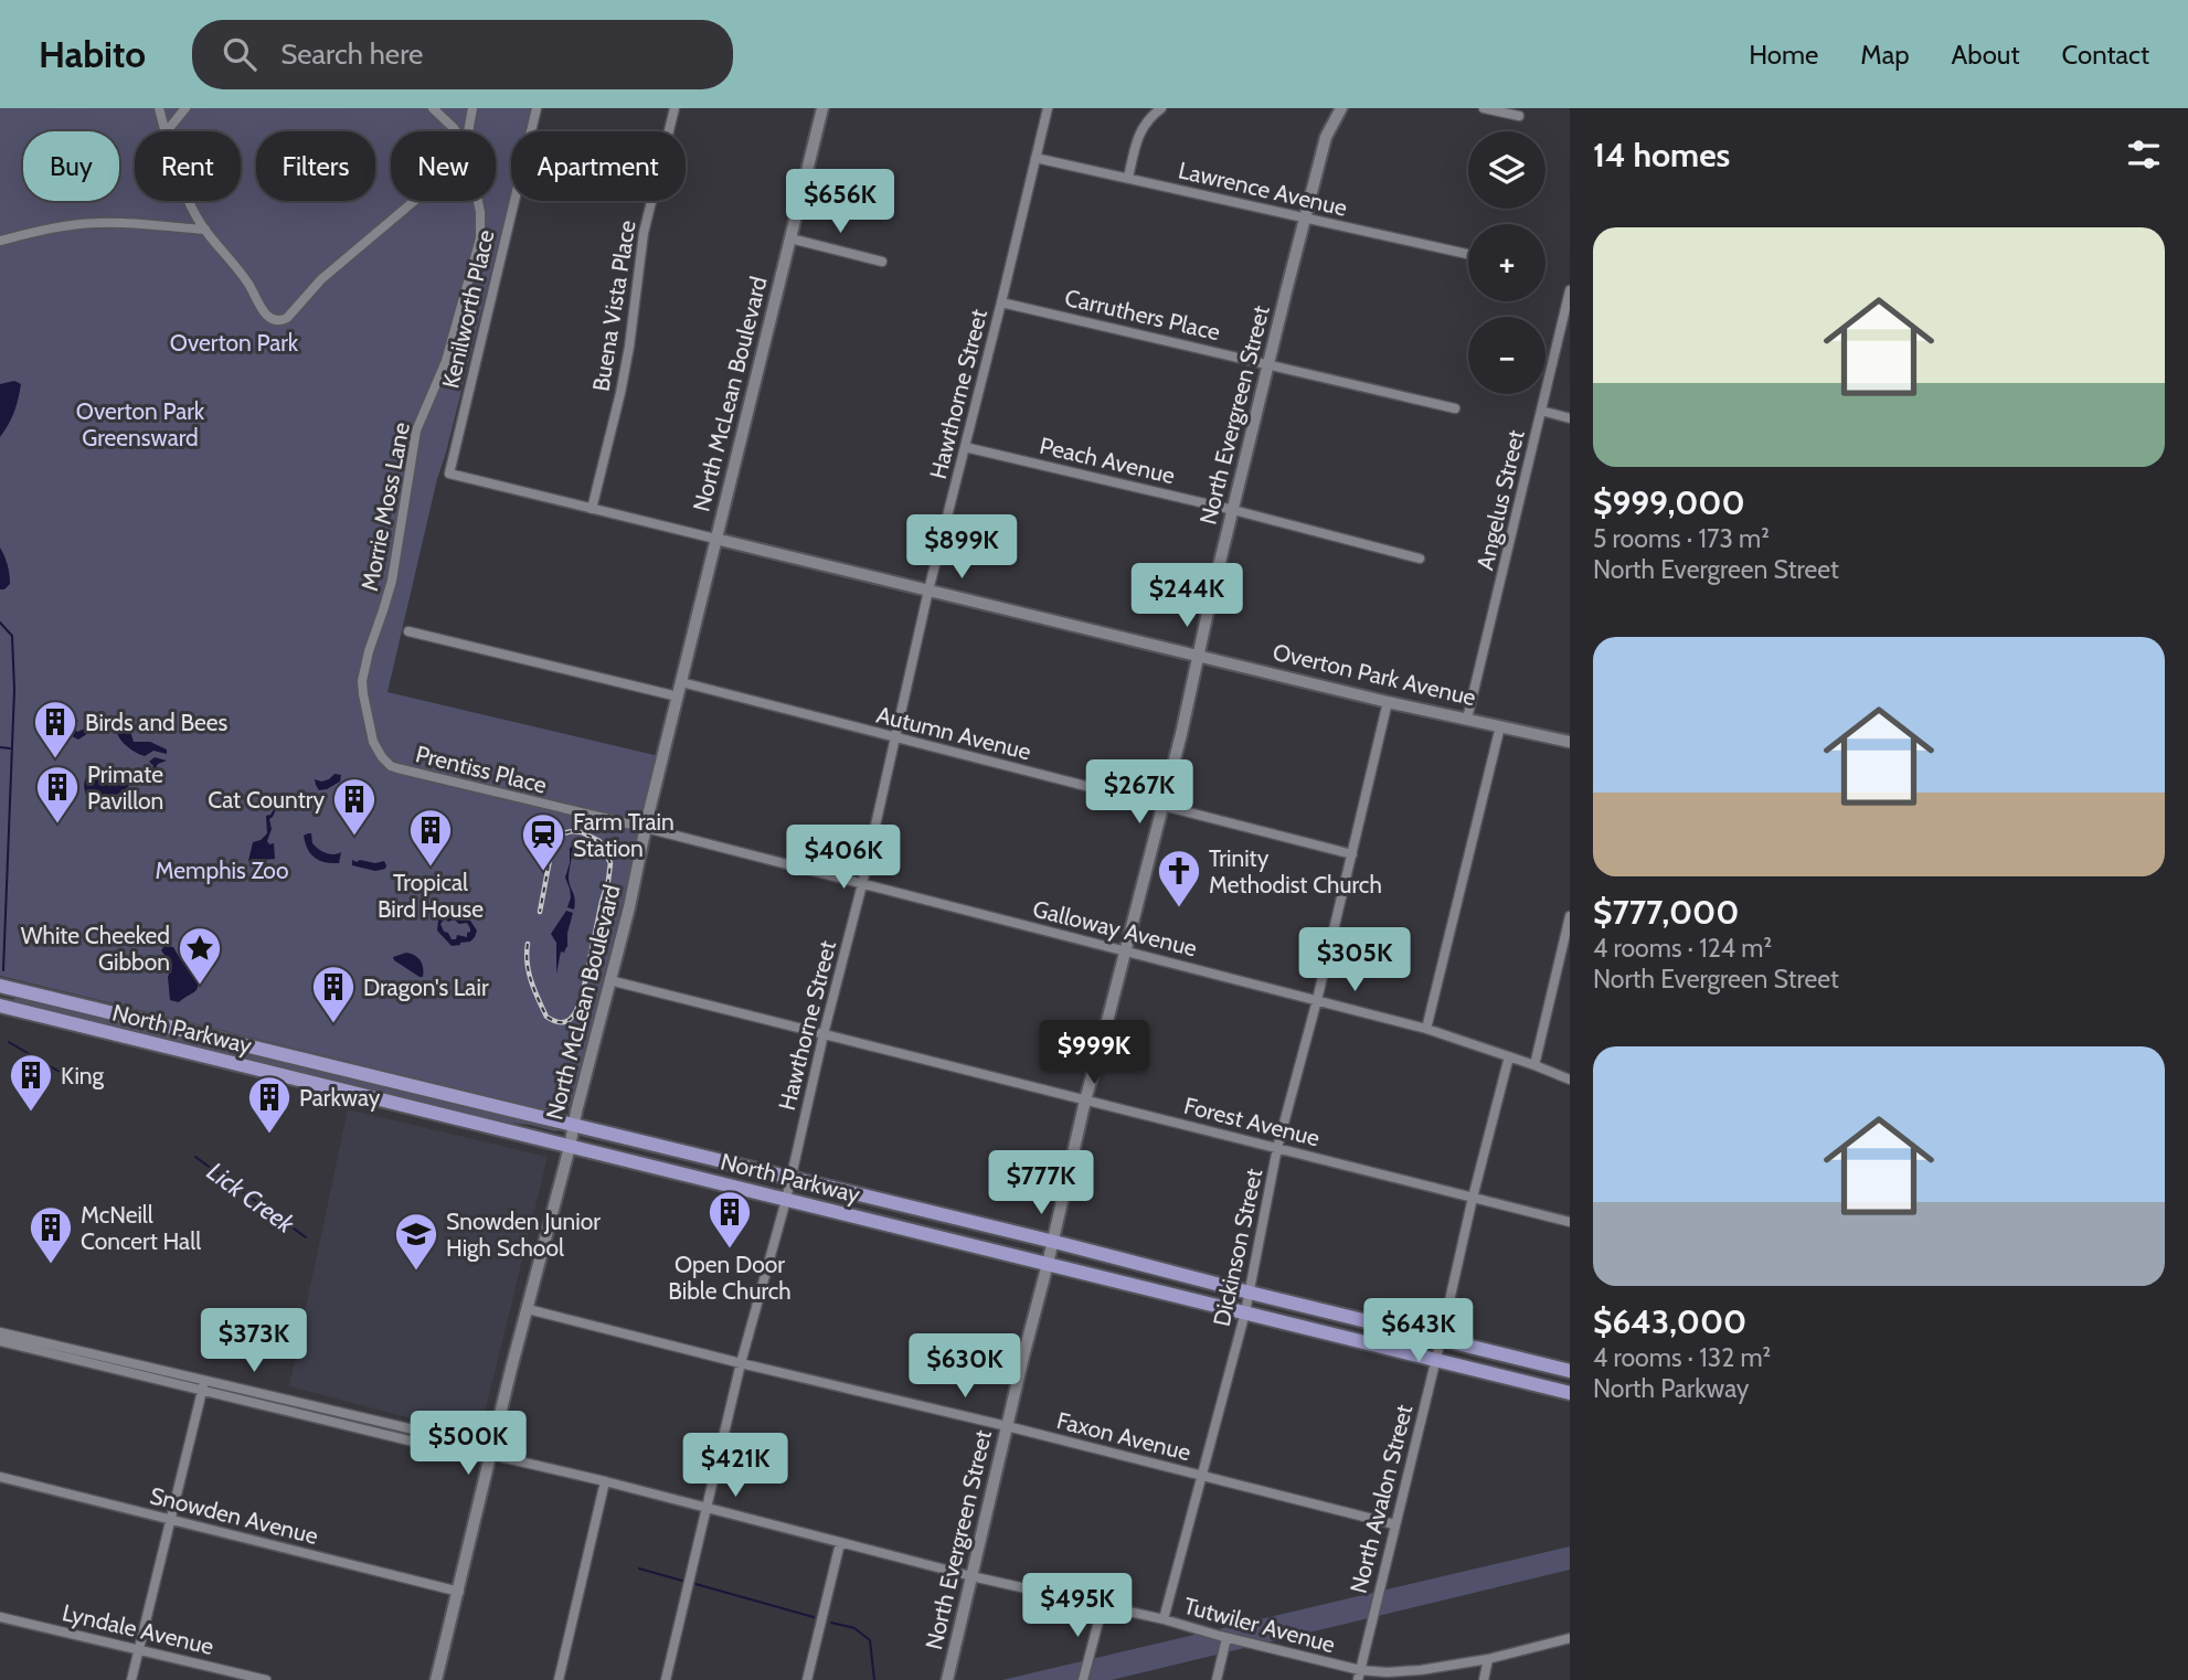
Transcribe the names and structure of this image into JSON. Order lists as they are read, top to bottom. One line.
{"streets":{"main road":["North Parkway"],"street":["Lawrence Avenue","Buena Vista Place","Kenilworth Place","Carruthers Place","North McLean Boulevard","Hawthorne Street","North Evergreen Street","Peach Avenue","Angelus Street","Morrie Moss Lane","Overton Park Avenue","Autumn Avenue","Prentiss Place","Galloway Avenue","Forest Avenue","Dickinson Street","Faxon Avenue","North Avalon Street","Snowden Avenue","Tutwiler Avenue","Lyndale Avenue"]},"crossings":[["Lawrence Avenue","Hawthorne Street"],["Lawrence Avenue","North Evergreen Street"],["Buena Vista Place","Overton Park Avenue"],["Kenilworth Place","Overton Park Avenue"],["Carruthers Place","Hawthorne Street"],["Carruthers Place","North Evergreen Street"],["North McLean Boulevard","Overton Park Avenue"],["North McLean Boulevard","Autumn Avenue"],["North McLean Boulevard","Prentiss Place"],["North McLean Boulevard","Galloway Avenue"],["North McLean Boulevard","North Parkway"],["North McLean Boulevard","Forest Avenue"],["North McLean Boulevard","Faxon Avenue"],["North McLean Boulevard","Snowden Avenue"],["North McLean Boulevard","Tutwiler Avenue"],["Hawthorne Street","Peach Avenue"],["Hawthorne Street","Overton Park Avenue"],["Hawthorne Street","Autumn Avenue"],["Hawthorne Street","Galloway Avenue"],["Hawthorne Street","North Parkway"],["Hawthorne Street","Forest Avenue"],["Hawthorne Street","Faxon Avenue"],["Hawthorne Street","Tutwiler Avenue"],["North Evergreen Street","Peach Avenue"],["North Evergreen Street","Overton Park Avenue"],["North Evergreen Street","Autumn Avenue"],["North Evergreen Street","Galloway Avenue"],["North Evergreen Street","North Parkway"],["North Evergreen Street","Forest Avenue"],["North Evergreen Street","Faxon Avenue"],["North Evergreen Street","Tutwiler Avenue"],["Angelus Street","Overton Park Avenue"],["Morrie Moss Lane","Prentiss Place"],["Overton Park Avenue","Dickinson Street"],["Autumn Avenue","Dickinson Street"],["Prentiss Place","Galloway Avenue"],["Galloway Avenue","Dickinson Street"],["Galloway Avenue","North Avalon Street"],["North Parkway","Dickinson Street"],["North Parkway","North Avalon Street"],["Forest Avenue","Dickinson Street"],["Forest Avenue","North Avalon Street"],["Dickinson Street","Faxon Avenue"],["Dickinson Street","Tutwiler Avenue"],["Faxon Avenue","North Avalon Street"],["North Avalon Street","Tutwiler Avenue"]],"water":["Lick Creek"],"parks":["Overton Park","Overton Park Greensward","Memphis Zoo"],"places":{"building":["Birds and Bees","Primate Pavillon","Cat Country","Tropical Bird House","Dragon's Lair","King","Parkway","Open Door Bible Church","McNeill Concert Hall"],"station":["Farm Train Station"],"church":["Trinity Methodist Church"],"place":["White Cheeked Gibbon"],"school or university":["Snowden Junior High School"]},"page":{"header":"Habito","search":"Search here","nav":["Home","Map","About","Contact"],"heading":"14 homes","map_buttons":["+","−"],"chip":["Buy","Rent","Filters","New","Apartment"],"price":["$656K","$899K","$244K","$267K","$406K","$305K","$999K","$777K","$643K","$373K","$630K","$500K","$421K","$495K"],"list":[{"name":"$999,000","note":"5 rooms · 173 m² · North Evergreen Street"},{"name":"$777,000","note":"4 rooms · 124 m² · North Evergreen Street"},{"name":"$643,000","note":"4 rooms · 132 m² · North Parkway"}]}}
